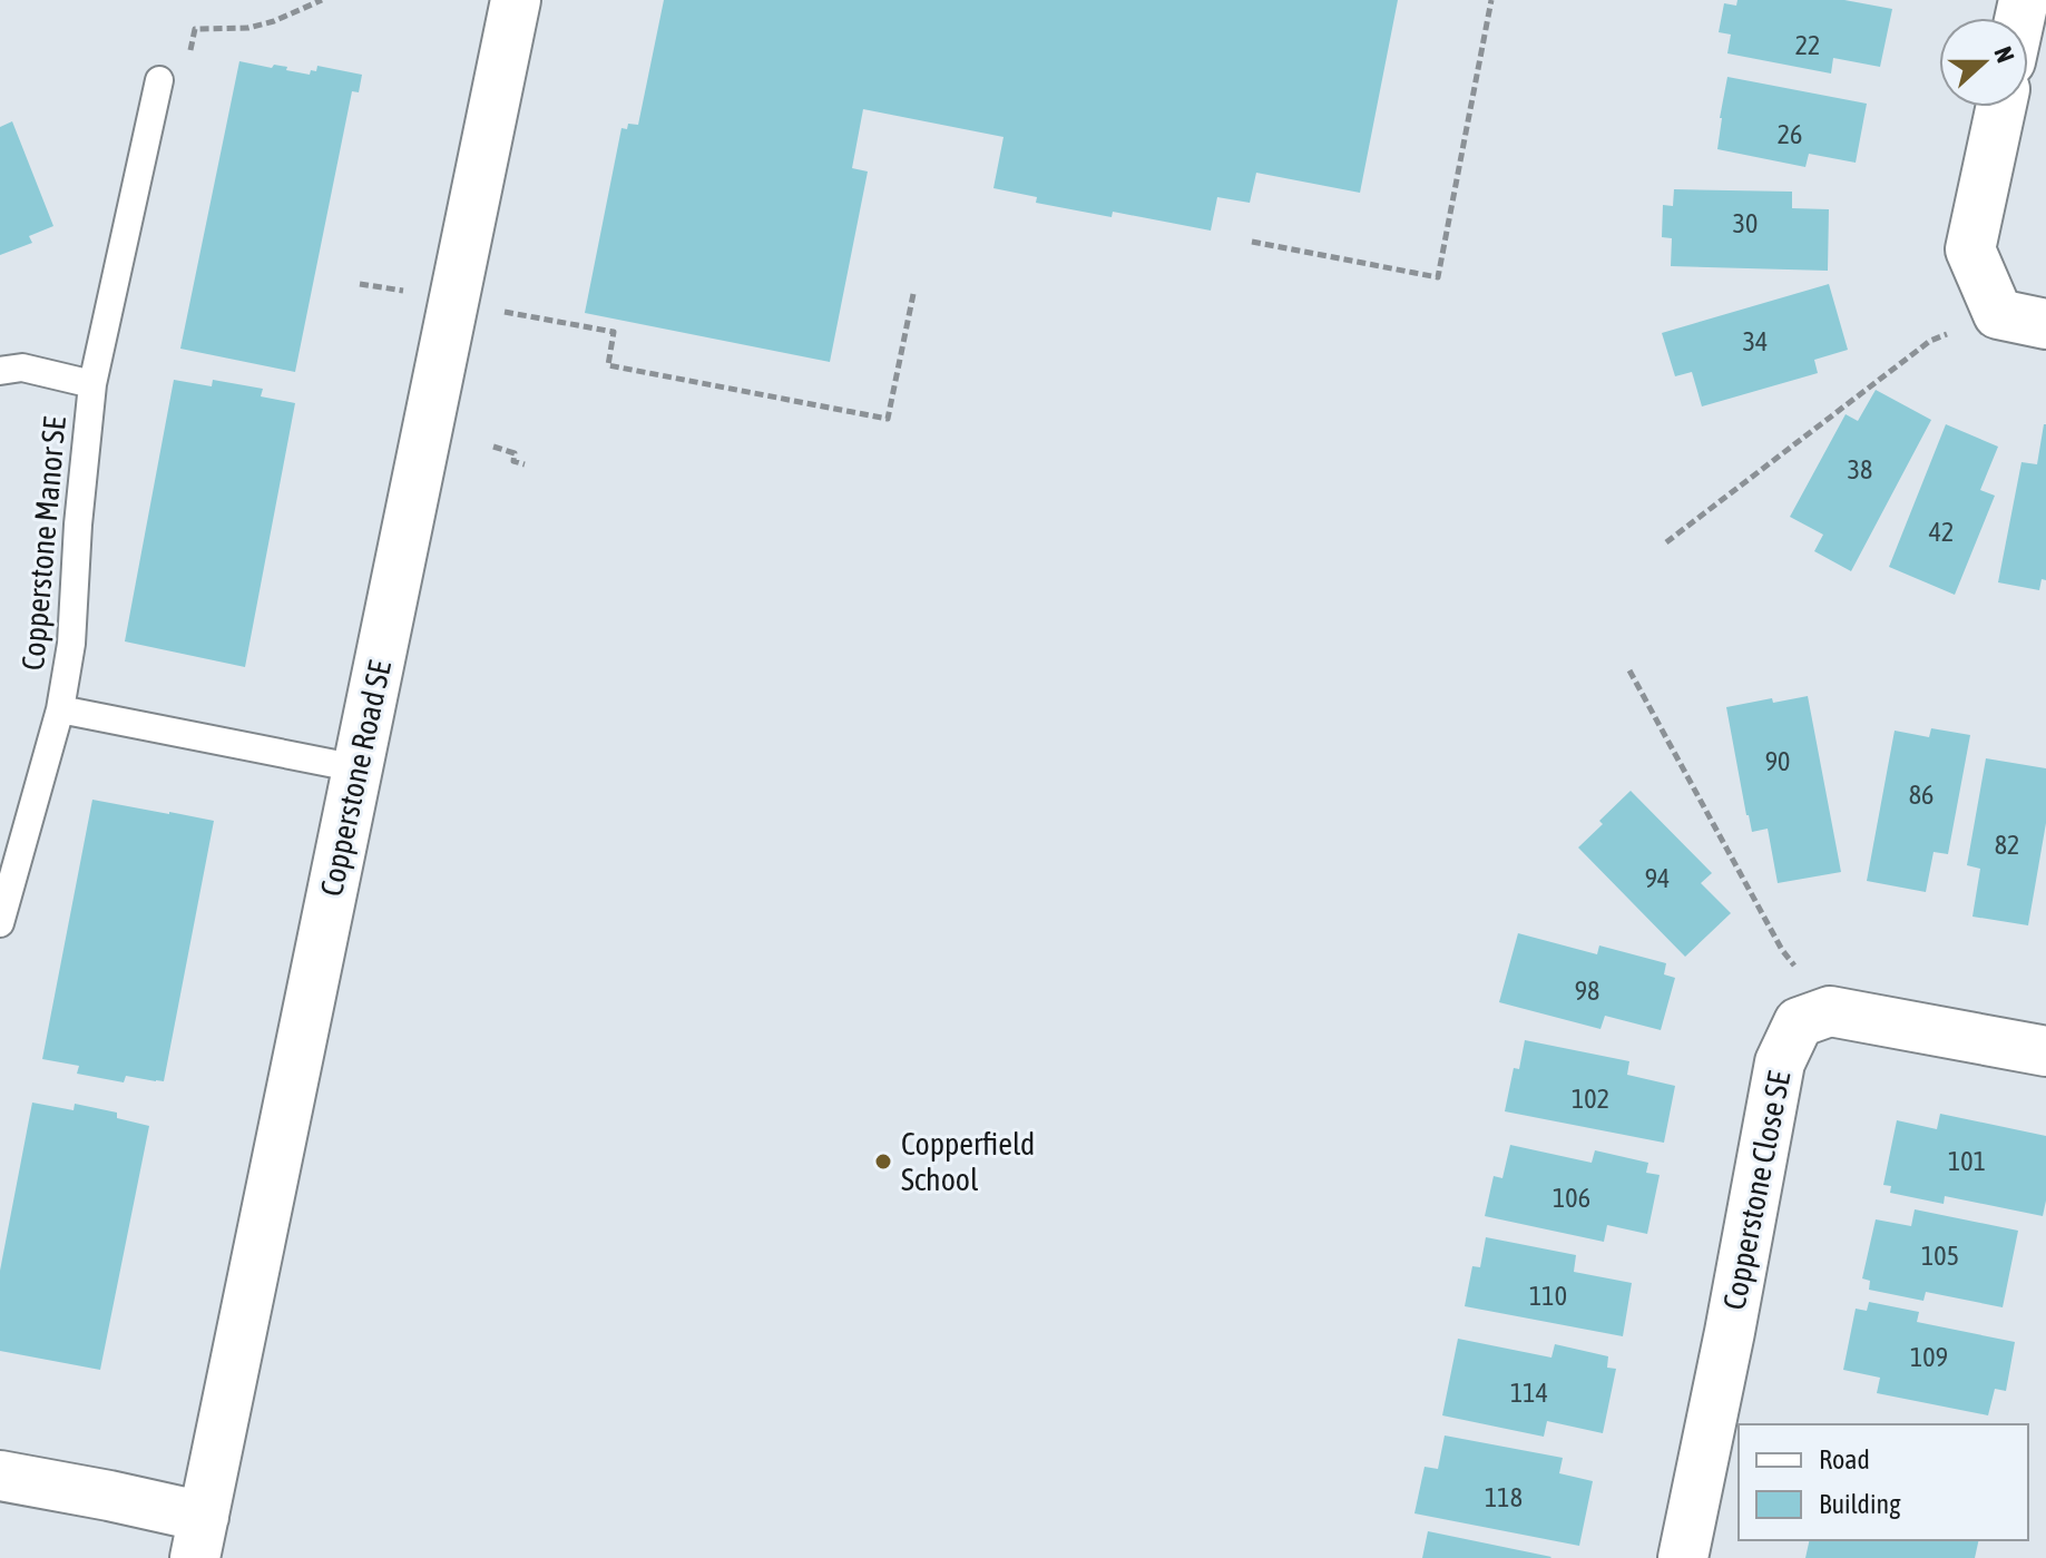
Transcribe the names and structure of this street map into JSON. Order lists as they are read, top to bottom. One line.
{"streets":{"street":["Copperstone Road SE","Copperstone Close SE"],"lane":["Copperstone Manor SE"]},"crossings":[["Copperstone Manor SE","Copperstone Road SE"]],"places":["Copperfield School"],"house_numbers":["22","26","30","34","38","42","90","86","82","94","98","102","101","106","105","110","109","114","118"],"legend":["Road","Building"],"north":"right"}
